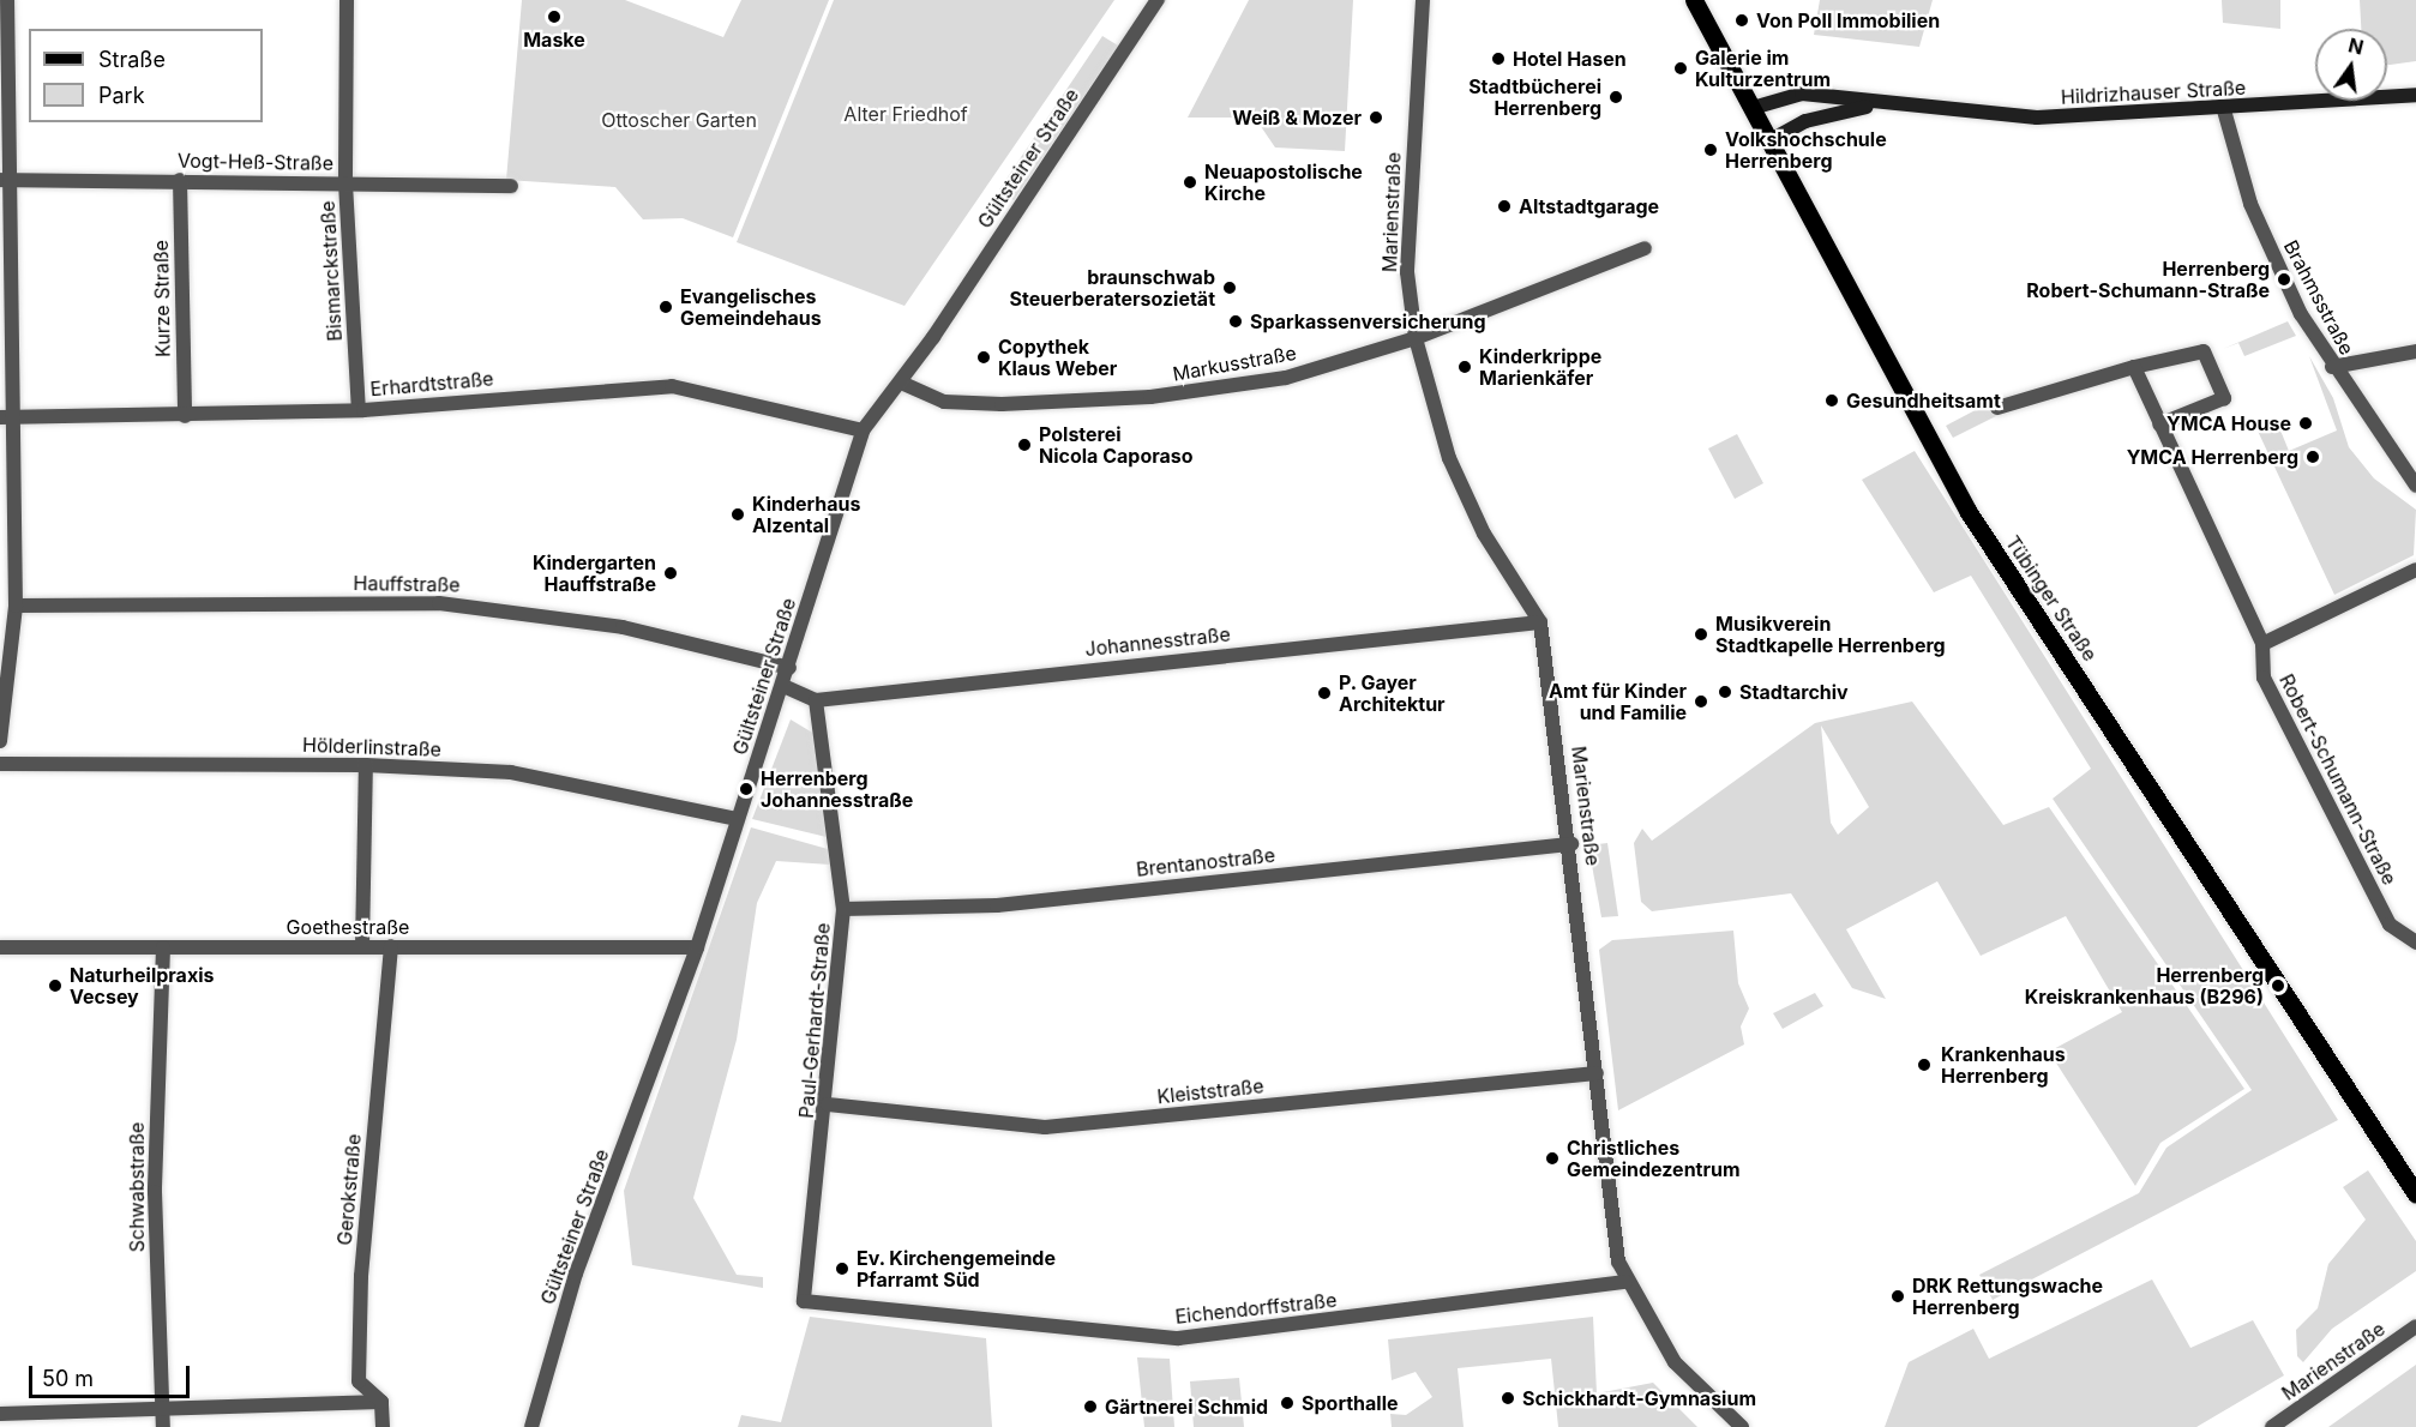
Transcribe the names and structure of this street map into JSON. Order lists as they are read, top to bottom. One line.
{"streets":{"main road":["Hildrizhauser Straße","Tübinger Straße"],"street":["Gültsteiner Straße","Vogt-Heß-Straße","Marienstraße","Bismarckstraße","Brahmsstraße","Kurze Straße","Markusstraße","Erhardtstraße","Hauffstraße","Johannesstraße","Hölderlinstraße","Robert-Schumann-Straße","Brentanostraße","Goethestraße","Paul-Gerhardt-Straße","Kleiststraße","Schwabstraße","Gerokstraße","Eichendorffstraße"]},"crossings":[["Hildrizhauser Straße","Brahmsstraße"],["Hildrizhauser Straße","Tübinger Straße"],["Gültsteiner Straße","Markusstraße"],["Gültsteiner Straße","Erhardtstraße"],["Gültsteiner Straße","Hauffstraße"],["Gültsteiner Straße","Hölderlinstraße"],["Gültsteiner Straße","Goethestraße"],["Vogt-Heß-Straße","Bismarckstraße"],["Vogt-Heß-Straße","Kurze Straße"],["Marienstraße","Markusstraße"],["Marienstraße","Johannesstraße"],["Marienstraße","Brentanostraße"],["Marienstraße","Kleiststraße"],["Marienstraße","Eichendorffstraße"],["Bismarckstraße","Erhardtstraße"],["Kurze Straße","Erhardtstraße"],["Johannesstraße","Paul-Gerhardt-Straße"],["Brentanostraße","Paul-Gerhardt-Straße"],["Goethestraße","Schwabstraße"],["Goethestraße","Gerokstraße"],["Paul-Gerhardt-Straße","Kleiststraße"],["Paul-Gerhardt-Straße","Eichendorffstraße"]],"parks":["Alter Friedhof","Ottoscher Garten"],"places":["Maske","Von Poll Immobilien","Hotel Hasen","Galerie im Kulturzentrum","Stadtbücherei Herrenberg","Weiß & Mozer","Volkshochschule Herrenberg","Neuapostolische Kirche","Altstadtgarage","Herrenberg Robert-Schumann-Straße","braunschwab Steuerberatersozietät","Evangelisches Gemeindehaus","Sparkassenversicherung","Copythek Klaus Weber","Kinderkrippe Marienkäfer","Gesundheitsamt","YMCA House","Polsterei Nicola Caporaso","YMCA Herrenberg","Kinderhaus Alzental","Kindergarten Hauffstraße","Musikverein Stadtkapelle Herrenberg","Stadtarchiv","P. Gayer Architektur","Amt für Kinder und Familie","Herrenberg Johannesstraße","Naturheilpraxis Vecsey","Herrenberg Kreiskrankenhaus (B296)","Krankenhaus Herrenberg","Christliches Gemeindezentrum","Ev. Kirchengemeinde Pfarramt Süd","DRK Rettungswache Herrenberg","Schickhardt-Gymnasium","Sporthalle","Gärtnerei Schmid"],"legend":["Straße","Park"],"scale_bar":"50 m","north":"top"}
